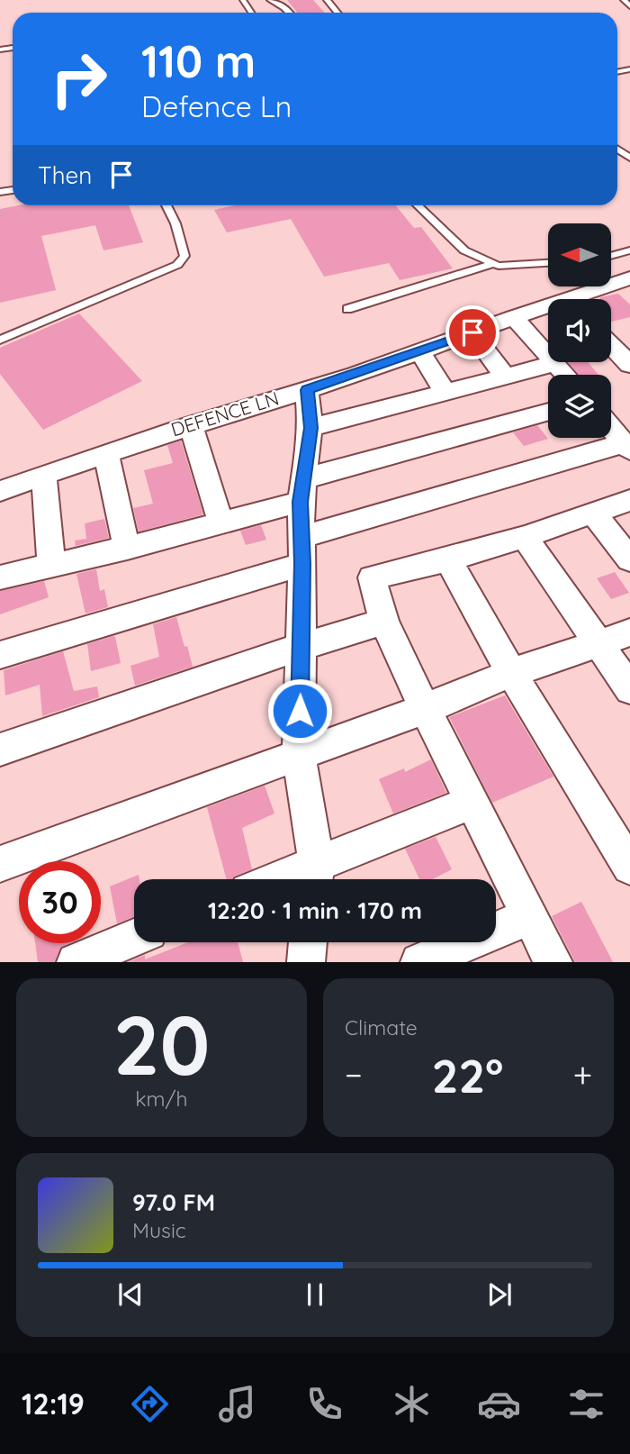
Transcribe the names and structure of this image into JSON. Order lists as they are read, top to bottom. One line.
{"streets":{"street":["DEFENCE LN"]},"north":"left","page":{"turn":["110 m","Defence Ln"],"then":"Then","limit":"30","trip":"12:20 · 1 min · 170 m","tile":[["20","km/h"],"Climate"],"heat":["−","22°","+"],"song":["97.0 FM","Music"],"tabs":"12:19"}}
